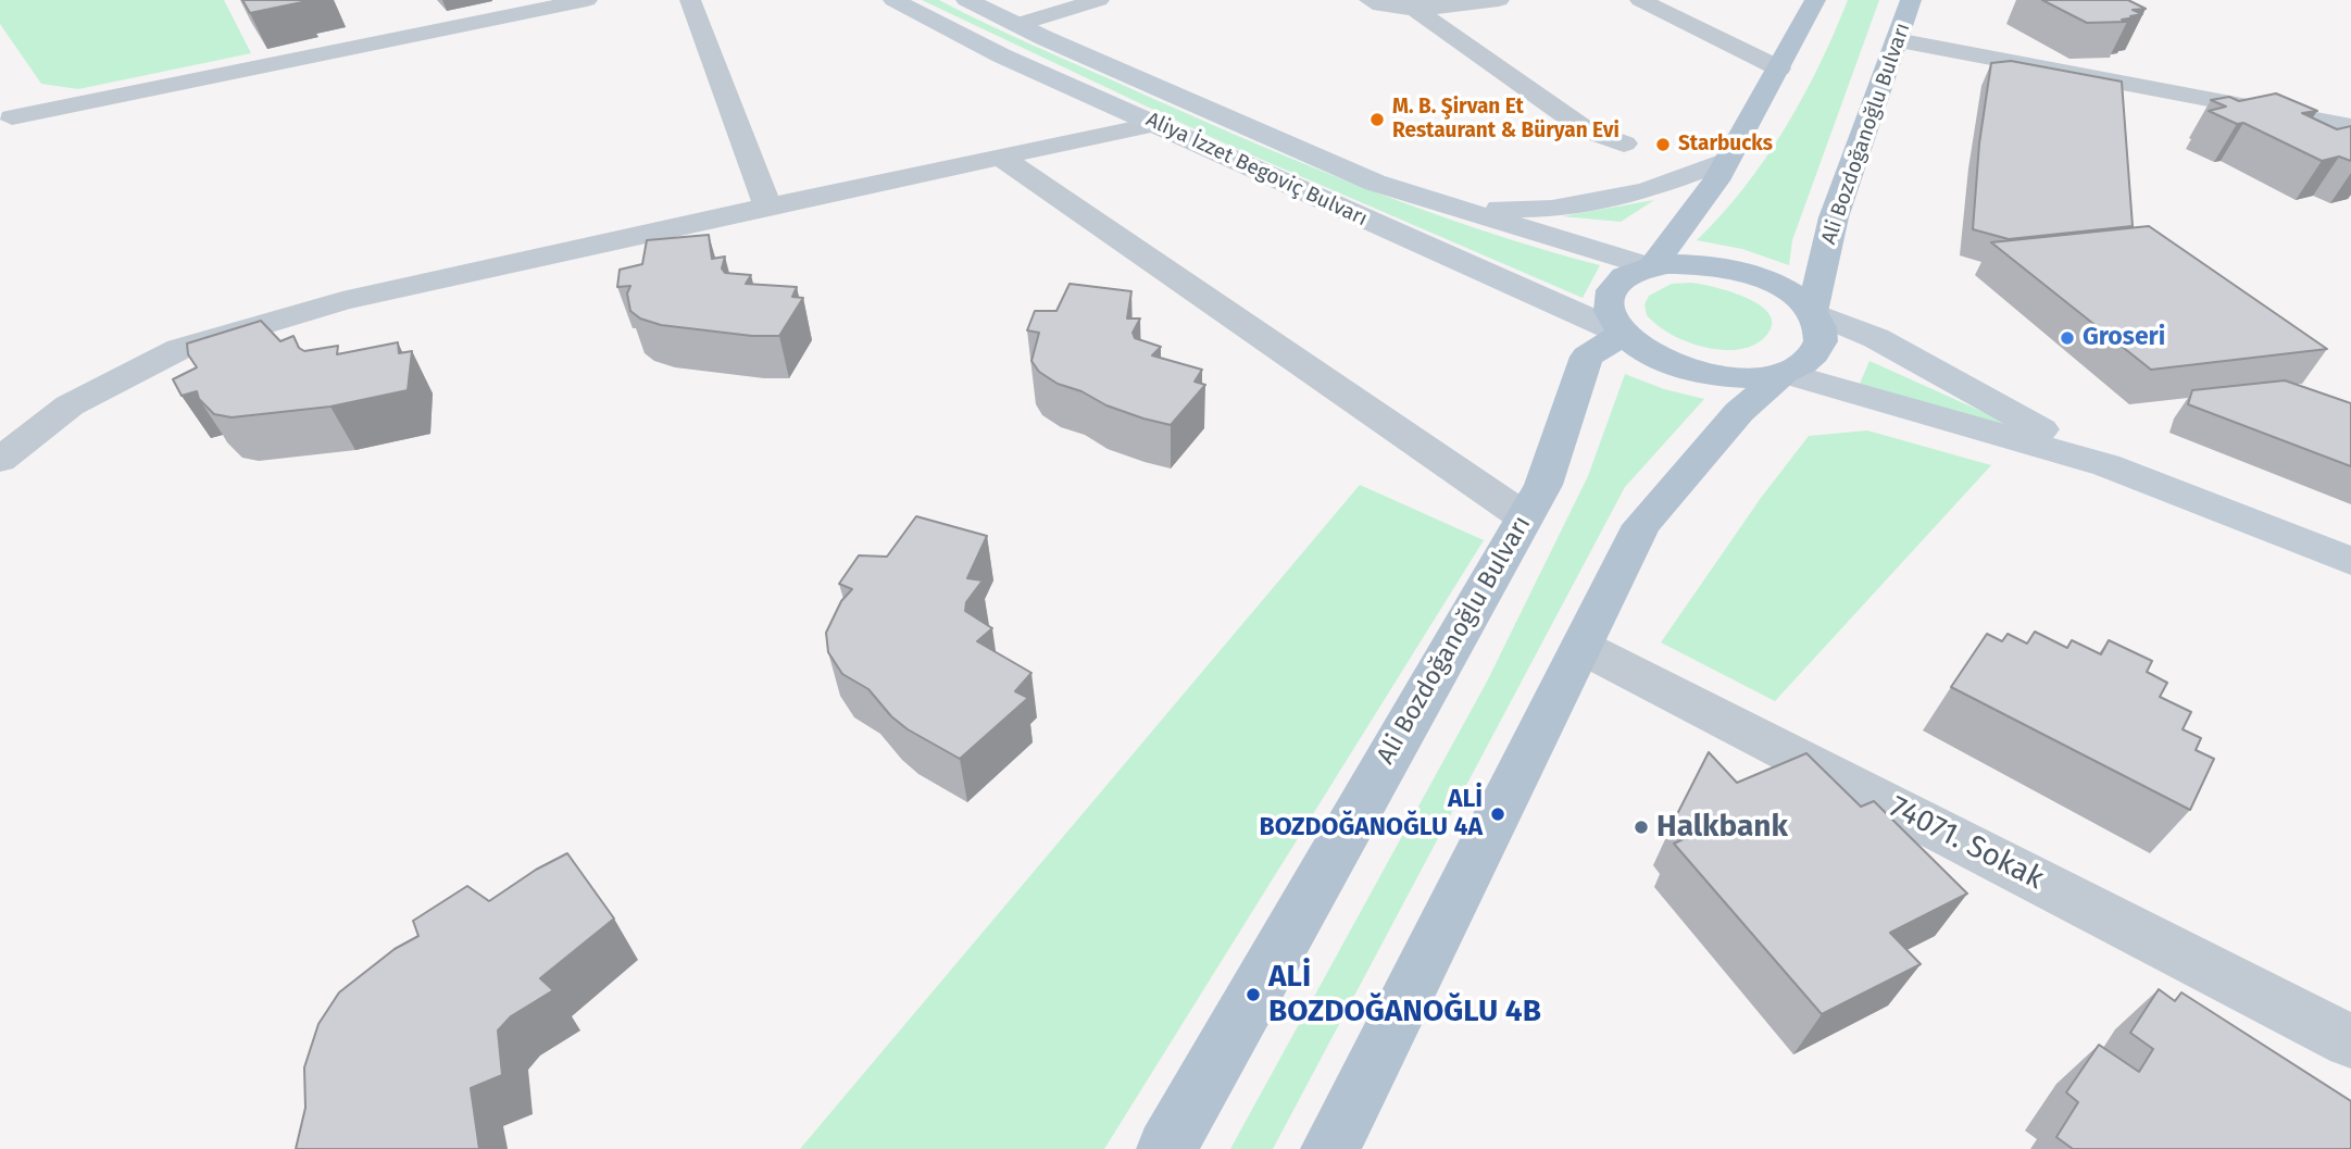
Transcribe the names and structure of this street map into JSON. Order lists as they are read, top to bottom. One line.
{"streets":{"main road":["Ali Bozdoğanoğlu Bulvarı","Aliya İzzet Begoviç Bulvarı"],"street":["74071. Sokak"]},"crossings":[["Ali Bozdoğanoğlu Bulvarı","Aliya İzzet Begoviç Bulvarı"]],"places":["M. B. Şirvan Et Restaurant & Büryan Evi","Starbucks","Groseri","ALİ BOZDOĞANOĞLU 4A","Halkbank","ALİ BOZDOĞANOĞLU 4B"]}
